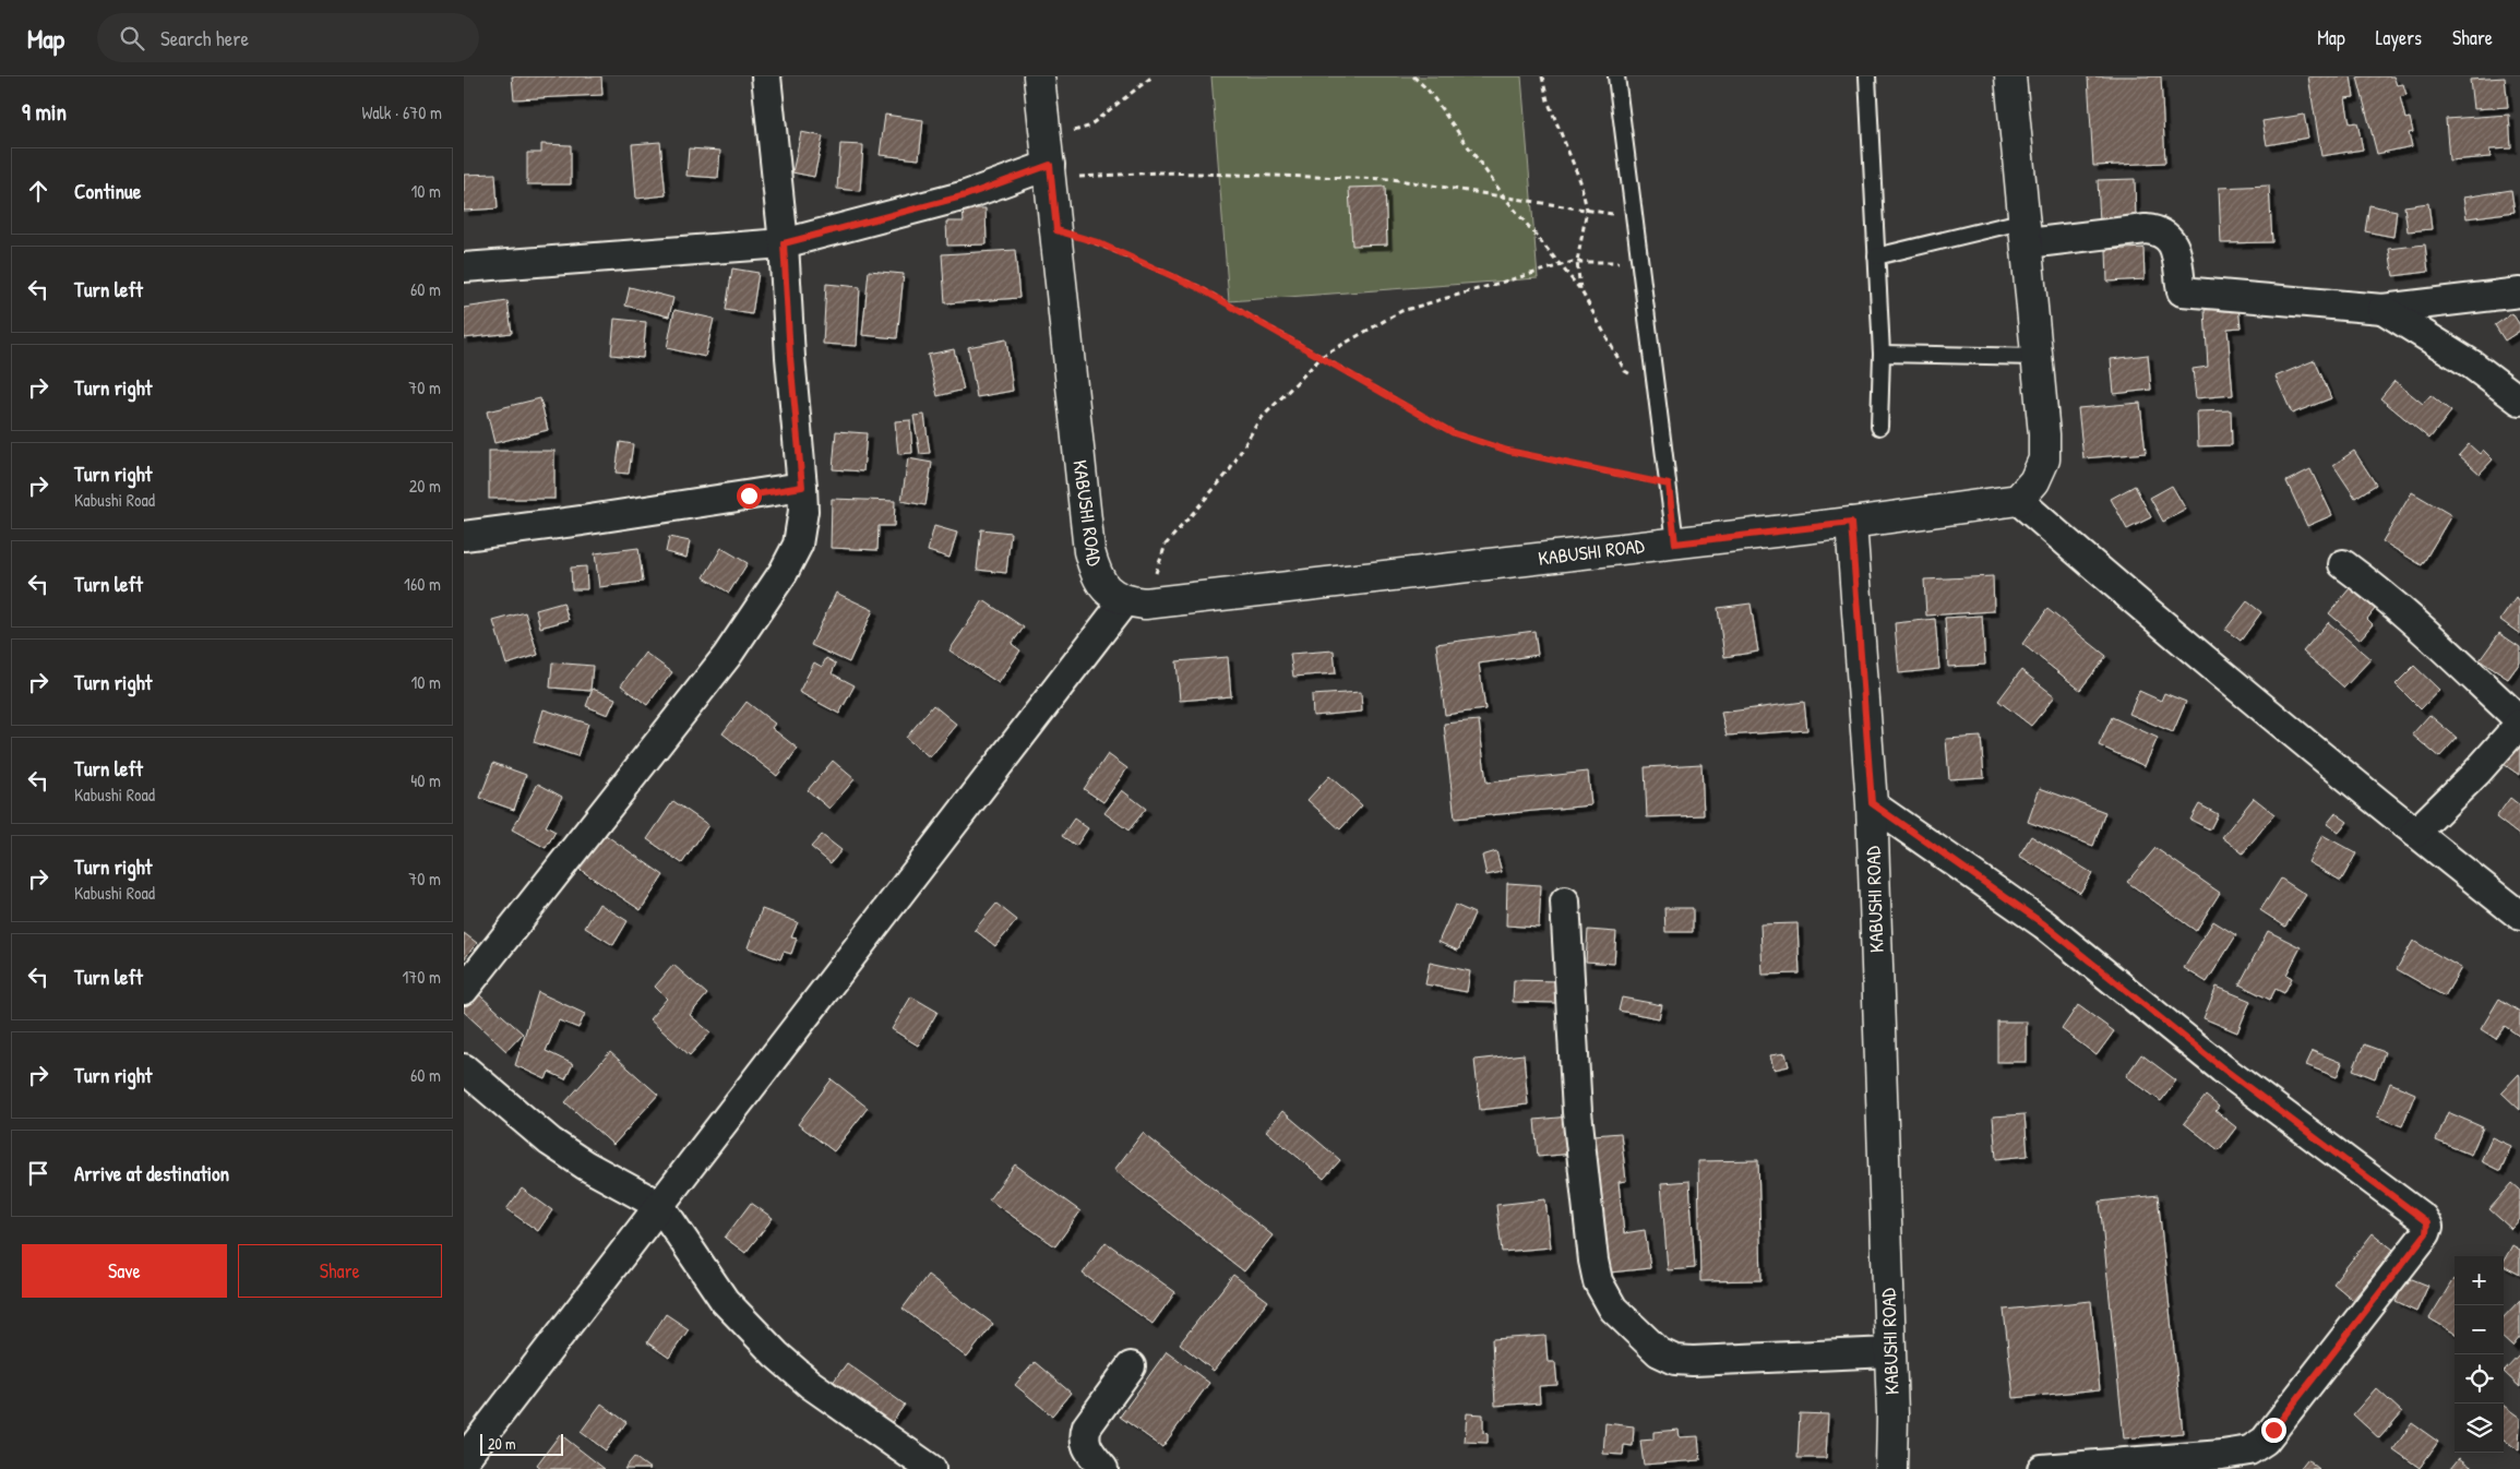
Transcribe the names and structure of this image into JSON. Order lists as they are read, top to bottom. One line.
{"streets":{"main road":["KABUSHI ROAD"]},"scale_bar":"20 m","page":{"header":"Map","search":"Search here","nav":["Map","Layers","Share"],"heading":["9 min","Walk · 670 m"],"list":[["Continue","10 m"],["Turn left","60 m"],["Turn right","70 m"],["Turn right","Kabushi Road","20 m"],["Turn left","160 m"],["Turn right","10 m"],["Turn left","Kabushi Road","40 m"],["Turn right","Kabushi Road","70 m"],["Turn left","170 m"],["Turn right","60 m"],"Arrive at destination"],"buttons":["Save","Share"],"map_buttons":["+","−"],"scale":"20 m"}}
